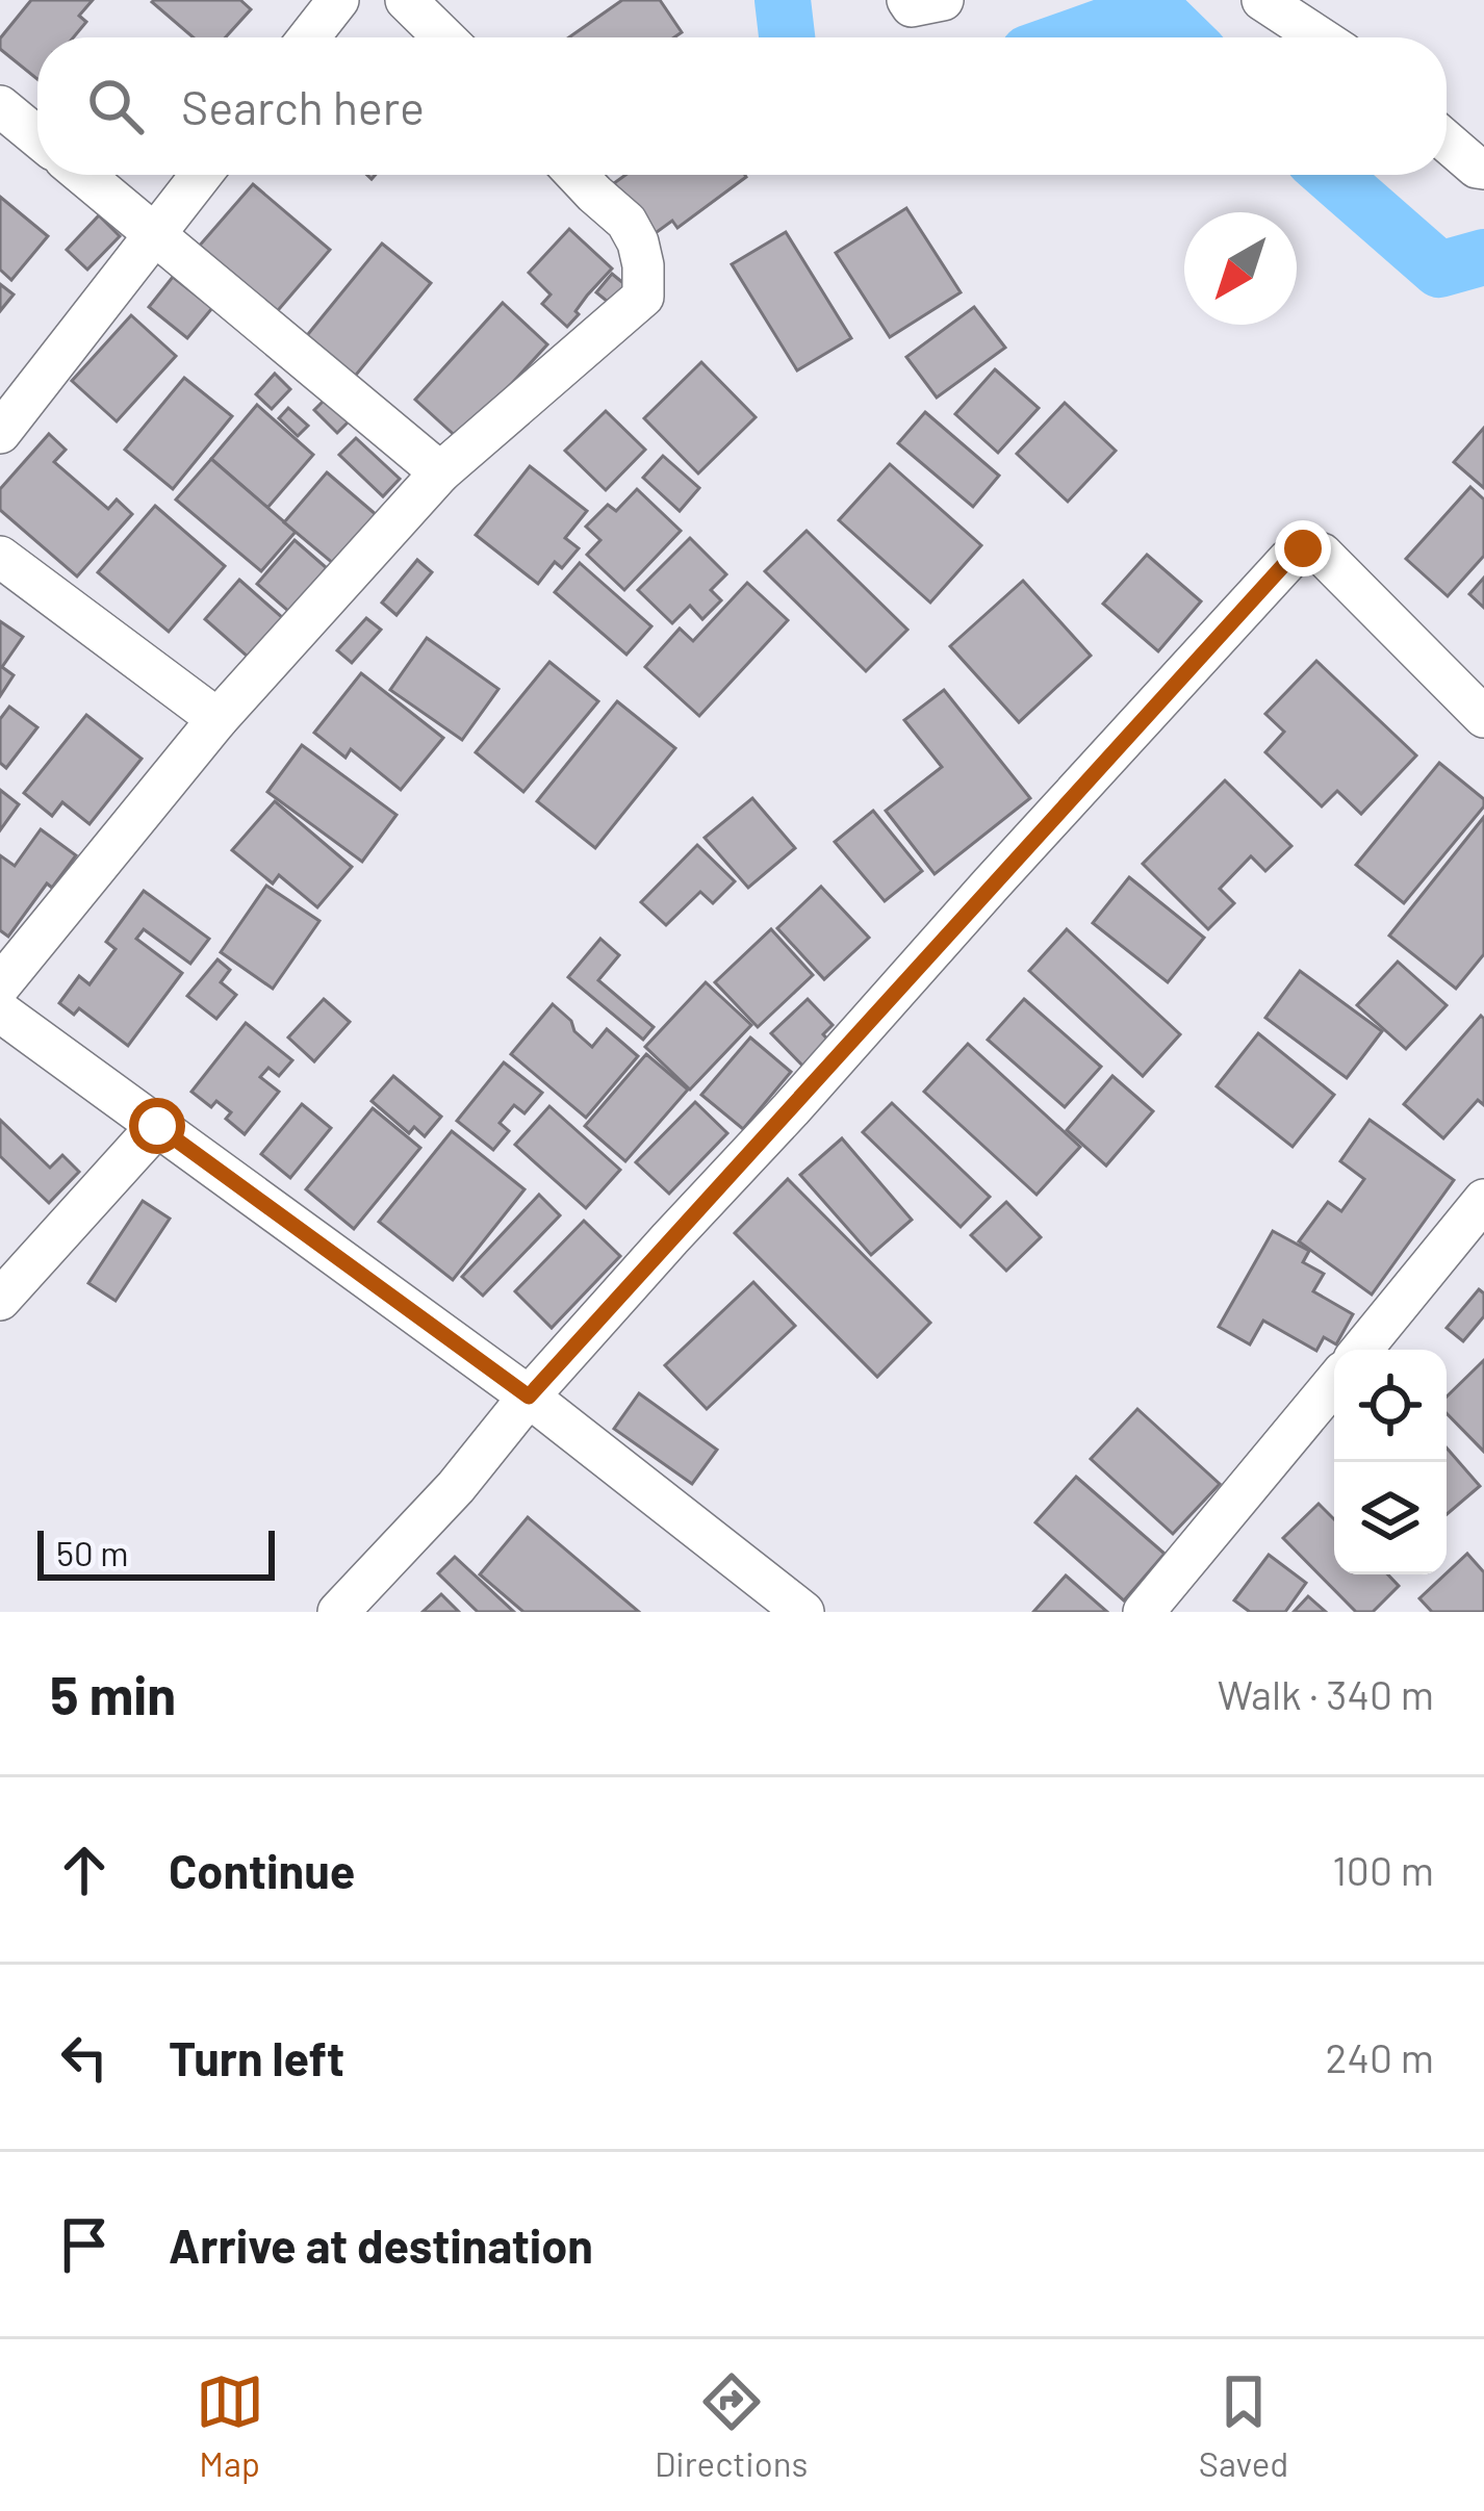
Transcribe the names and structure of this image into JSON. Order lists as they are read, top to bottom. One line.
{"scale_bar":"50 m","north":"bottom left","page":{"search":"Search here","scale":"50 m","heading":["5 min","Walk · 340 m"],"list":[["Continue","100 m"],["Turn left","240 m"],"Arrive at destination"],"nav":["Map","Directions","Saved"]}}
